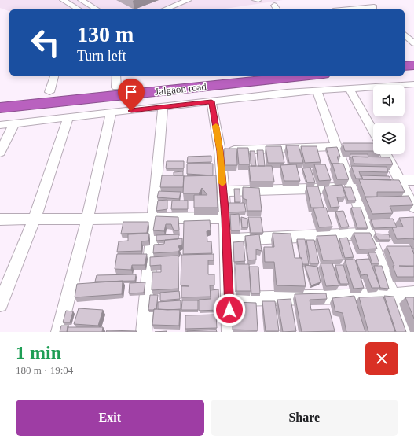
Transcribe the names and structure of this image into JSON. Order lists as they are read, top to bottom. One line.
{"streets":{"highway":["Jalgaon road"]},"page":{"turn":["130 m","Turn left"],"heading":["1 min","180 m · 19:04"],"buttons":["Exit","Share"]}}
